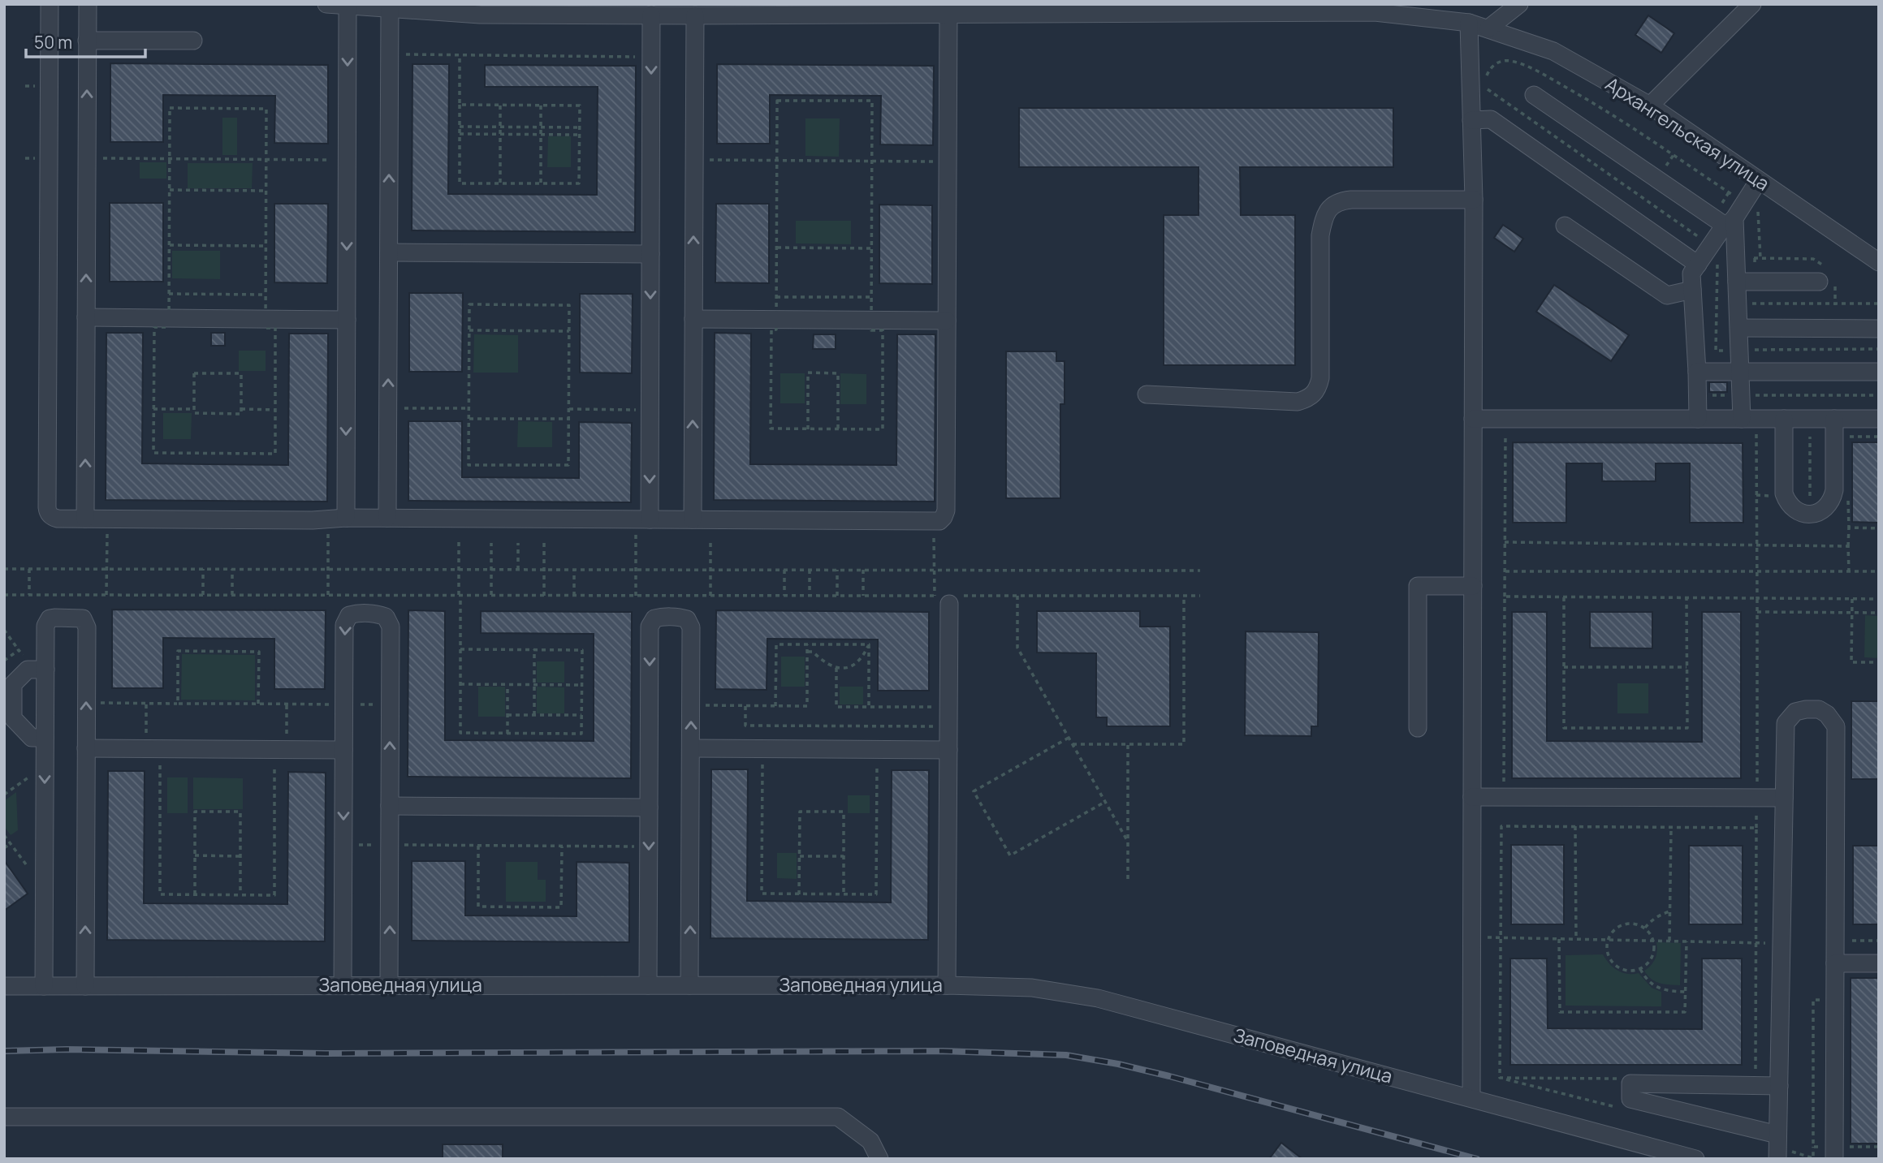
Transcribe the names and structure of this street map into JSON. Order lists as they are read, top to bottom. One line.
{"streets":{"street":["Архангельская улица","Заповедная улица"]},"scale_bar":"50 m"}
